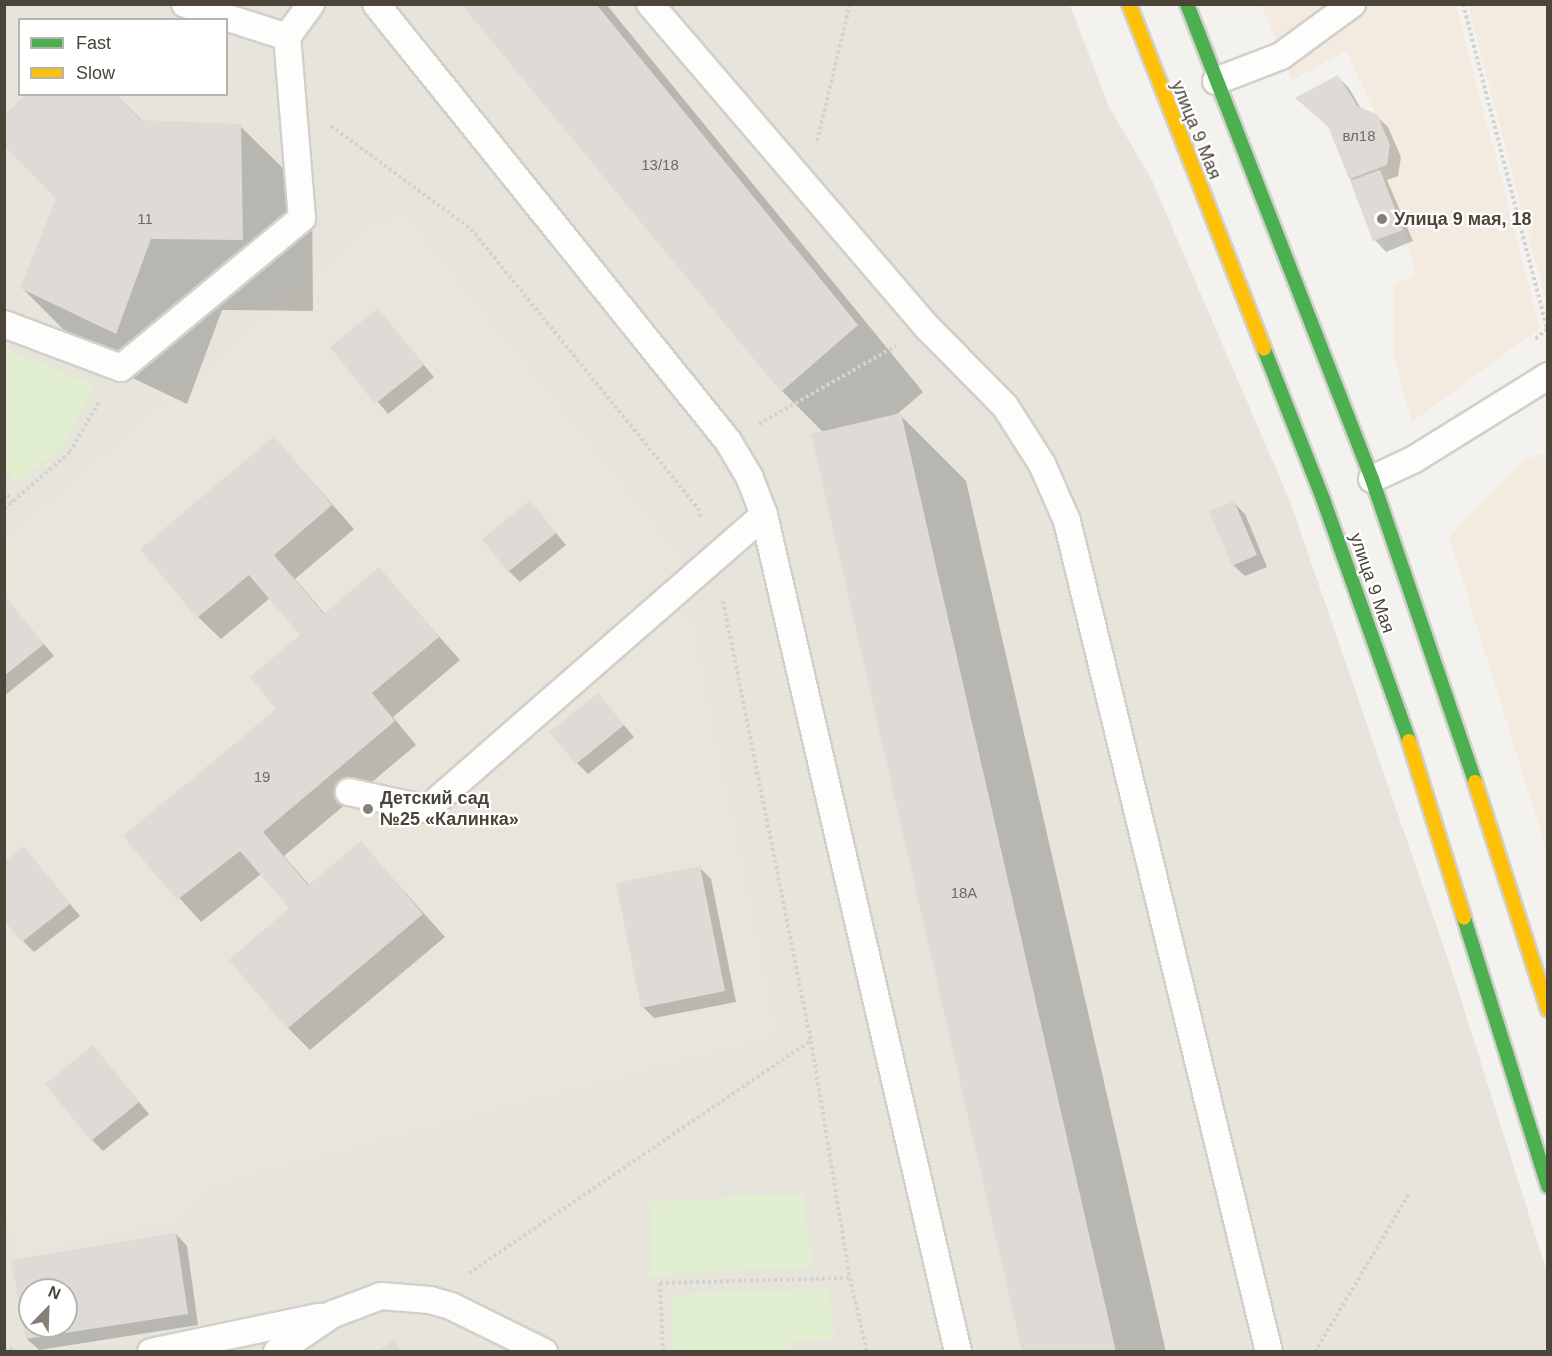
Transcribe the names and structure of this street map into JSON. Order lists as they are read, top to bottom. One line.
{"streets":{"main road":["улица 9 Мая"]},"places":["Улица 9 мая, 18","Детский сад №25 «Калинка»"],"house_numbers":["вл18","13/18","11","19","18А"],"legend":["Fast","Slow"],"north":"top right"}
